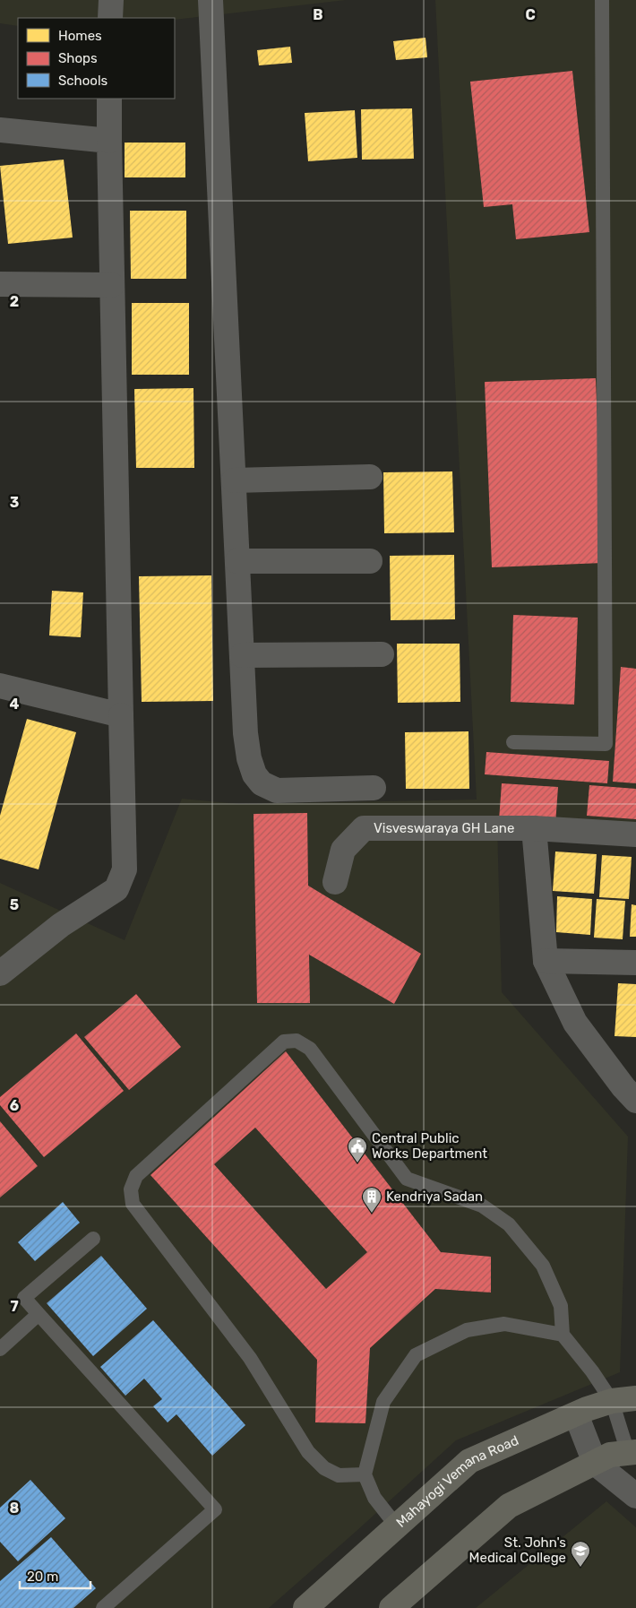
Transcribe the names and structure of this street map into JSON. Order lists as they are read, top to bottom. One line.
{"streets":{"main road":["Mahayogi Vemana Road"],"street":["Visveswaraya GH Lane"]},"places":{"public building":["Central Public Works Department"],"building":["Kendriya Sadan"],"school or university":["St. John's Medical College"]},"legend":["Homes","Shops","Schools"],"scale_bar":"20 m","grid":{"columns":["B","C"],"rows":["2","3","4","5","6","7","8"]}}
